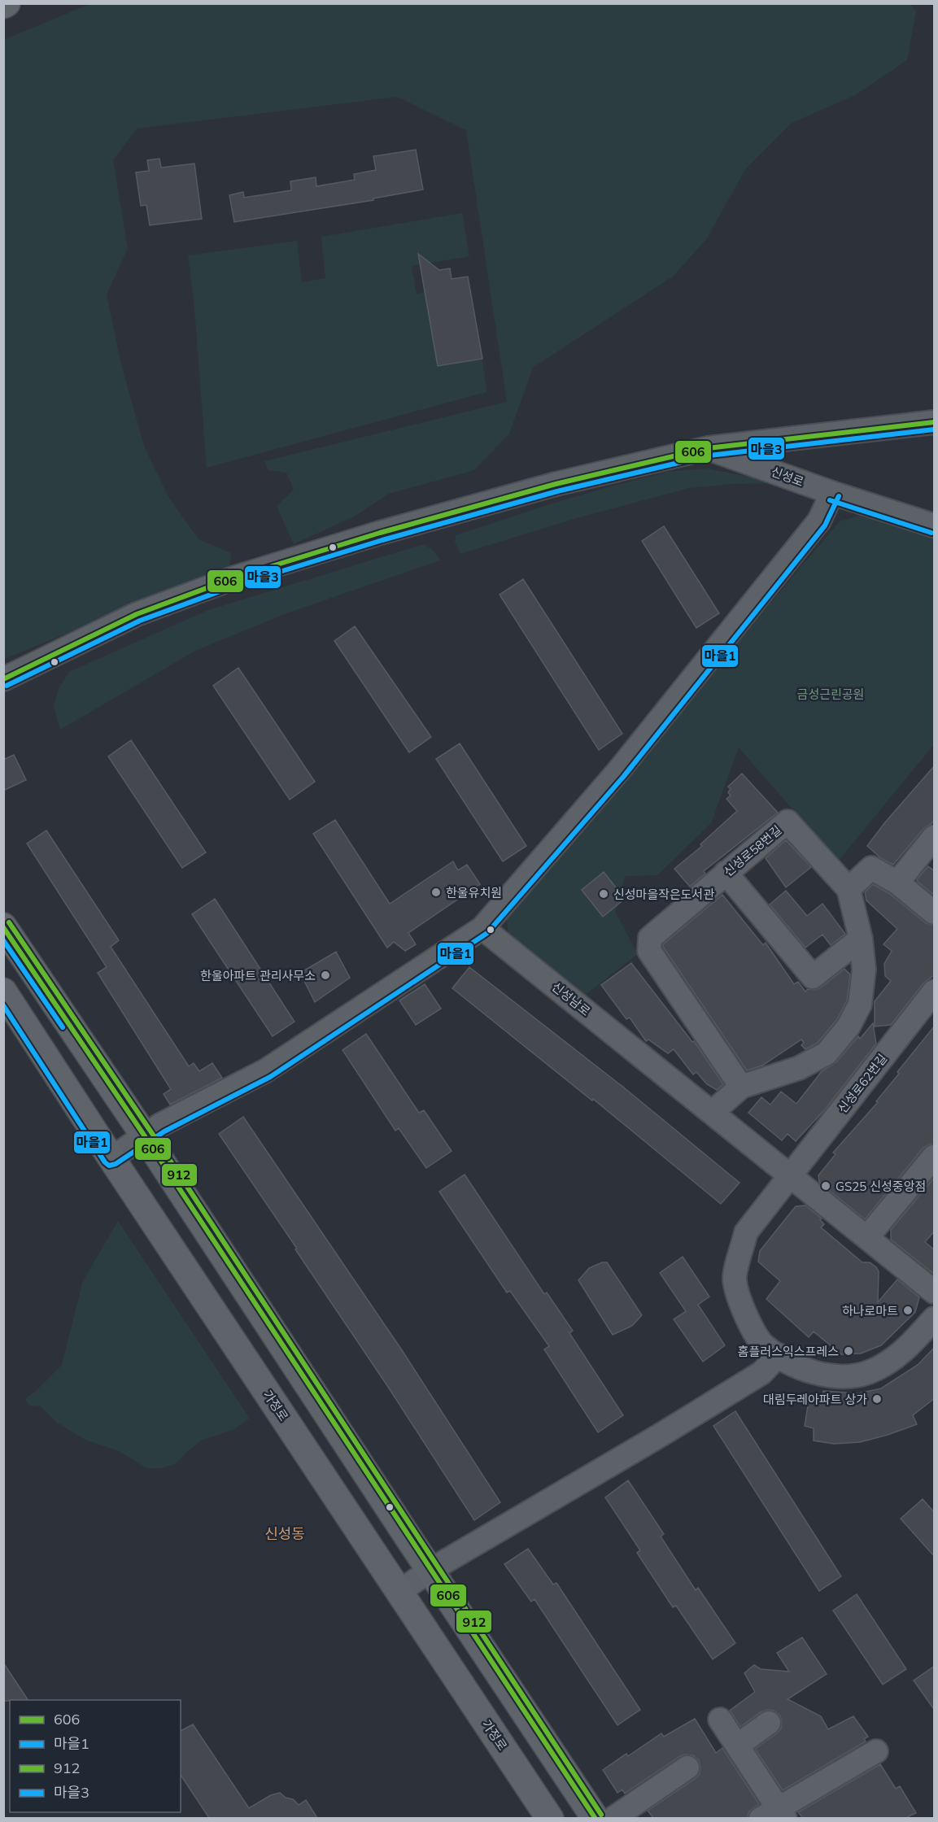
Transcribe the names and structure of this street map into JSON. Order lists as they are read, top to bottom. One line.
{"streets":{"main road":["가정로"],"street":["신성로","신성로58번길","신성남로","신성로62번길"]},"crossings":[["신성로58번길","신성남로"],["신성남로","신성로62번길"]],"districts":["신성동"],"parks":["금성근린공원"],"places":["한울유치원","신성마을작은도서관","한울아파트 관리사무소","GS25 신성중앙점","하나로마트","홈플러스익스프레스","대림두레아파트 상가"],"lines":["transit line 606","transit line 마을3","transit line 마을1","transit line 912"],"legend":["606","마을1","912","마을3"]}
